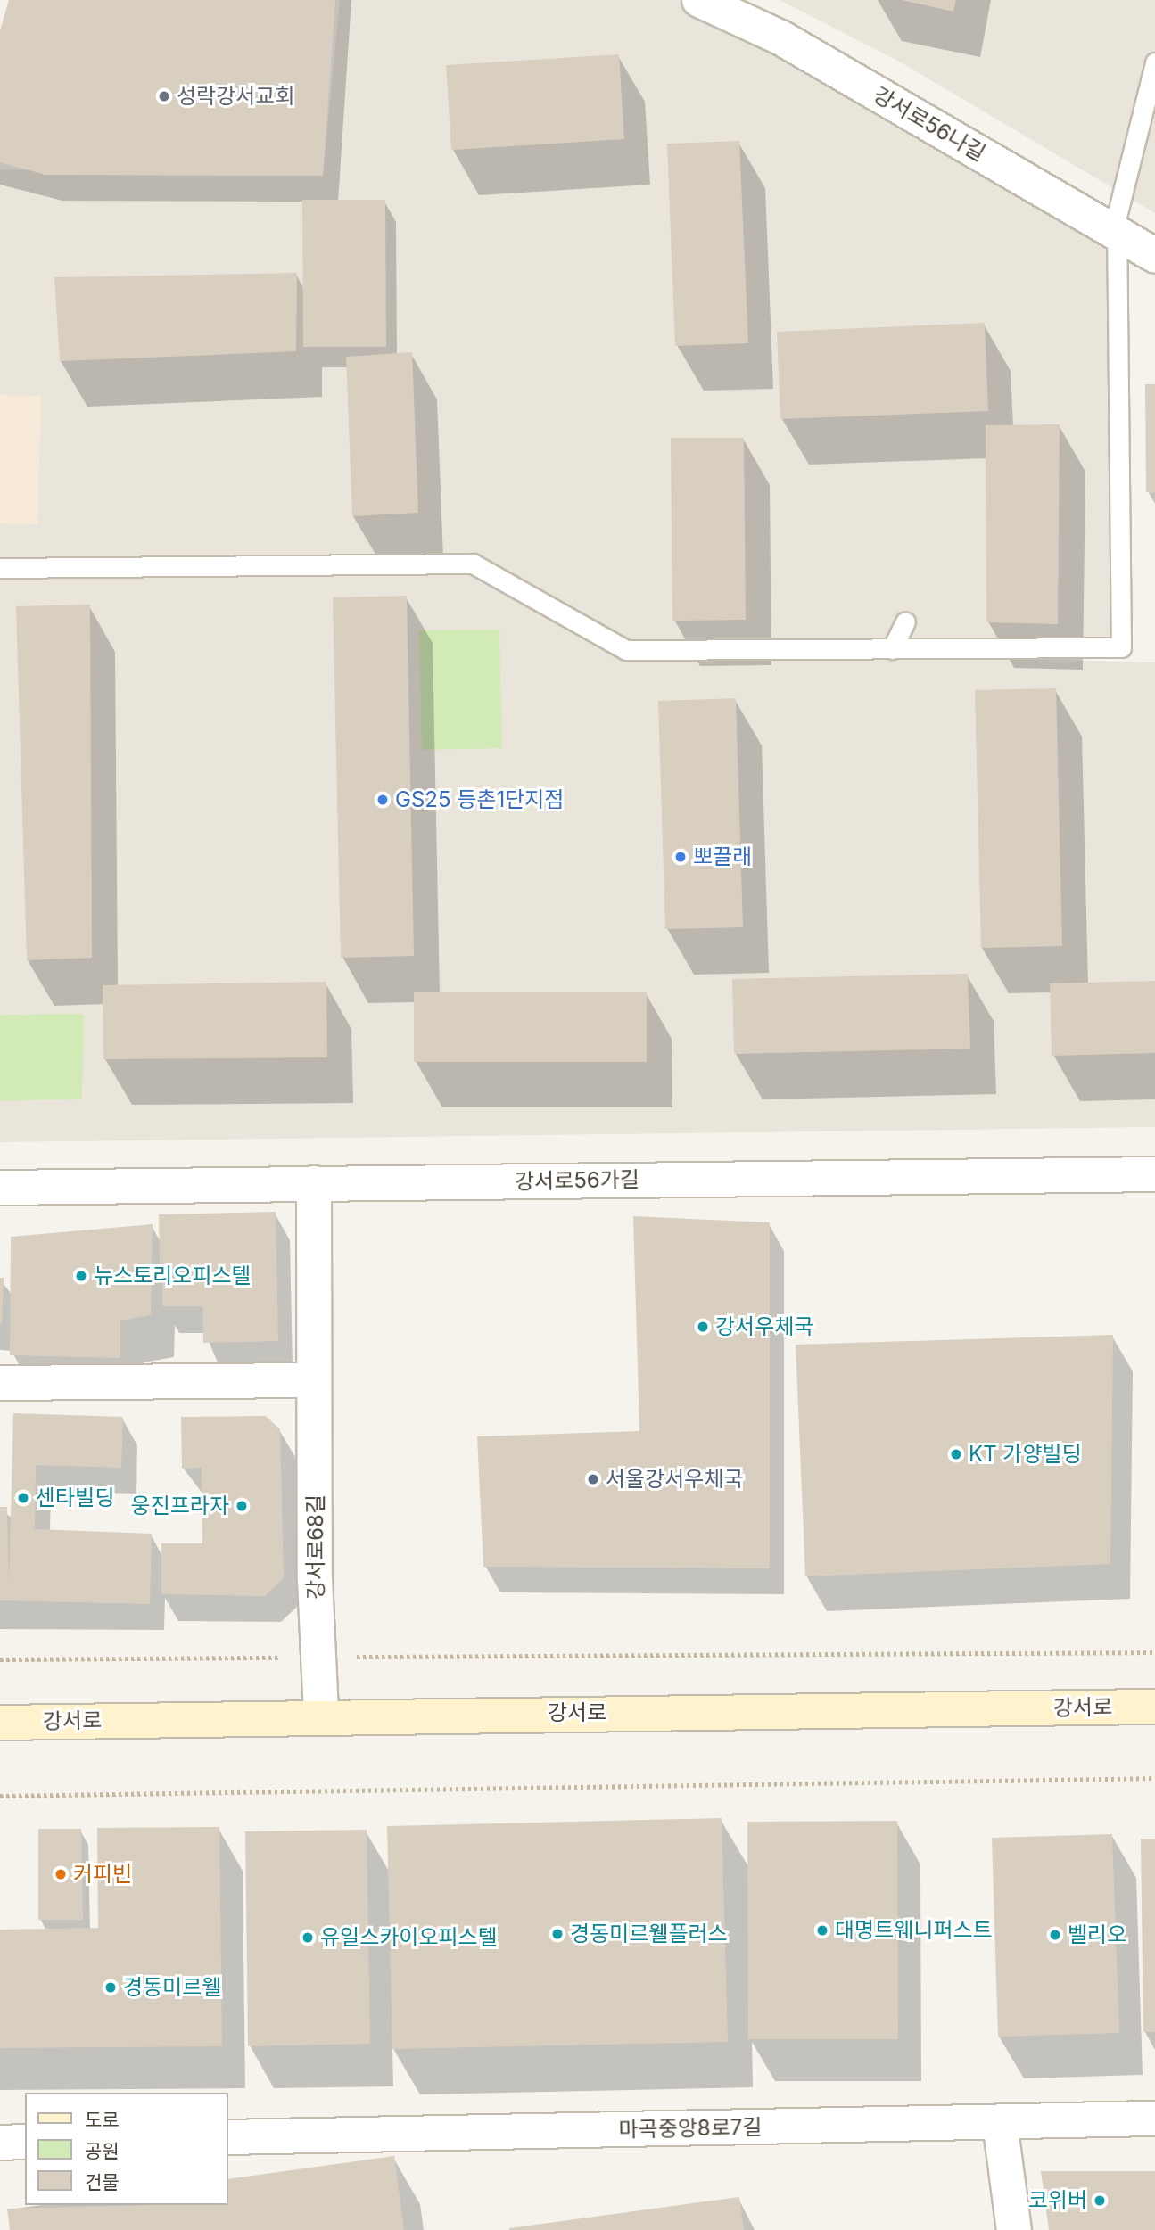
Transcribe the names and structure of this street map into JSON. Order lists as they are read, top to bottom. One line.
{"streets":{"main road":["강서로"],"street":["강서로56나길","강서로56가길","강서로68길","마곡중앙8로7길"]},"crossings":[["강서로56가길","강서로68길"],["강서로68길","강서로"]],"places":["성락강서교회","GS25 등촌1단지점","뽀끌래","뉴스토리오피스텔","강서우체국","KT 가양빌딩","서울강서우체국","센타빌딩","웅진프라자","커피빈","대명트웨니퍼스트","경동미르웰플러스","벨리오","유일스카이오피스텔","경동미르웰","코위버"],"legend":["도로","공원","건물"]}
